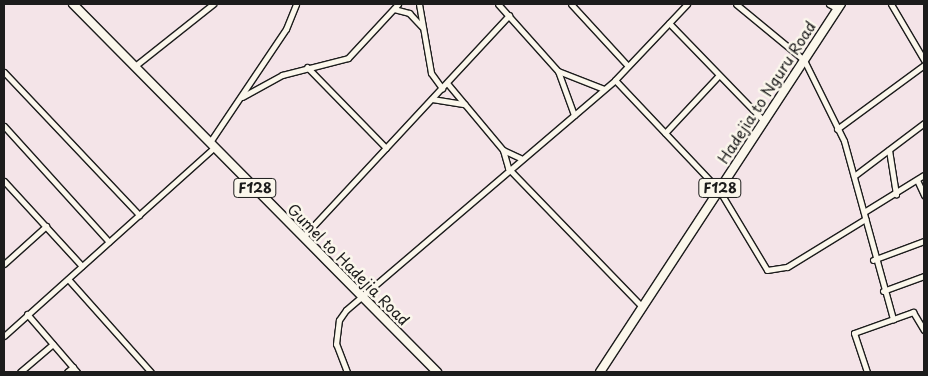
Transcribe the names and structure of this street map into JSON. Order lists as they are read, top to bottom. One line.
{"streets":{"main road":["Hadejia to Nguru Road","F128","Gumel to Hadejia Road"]}}
